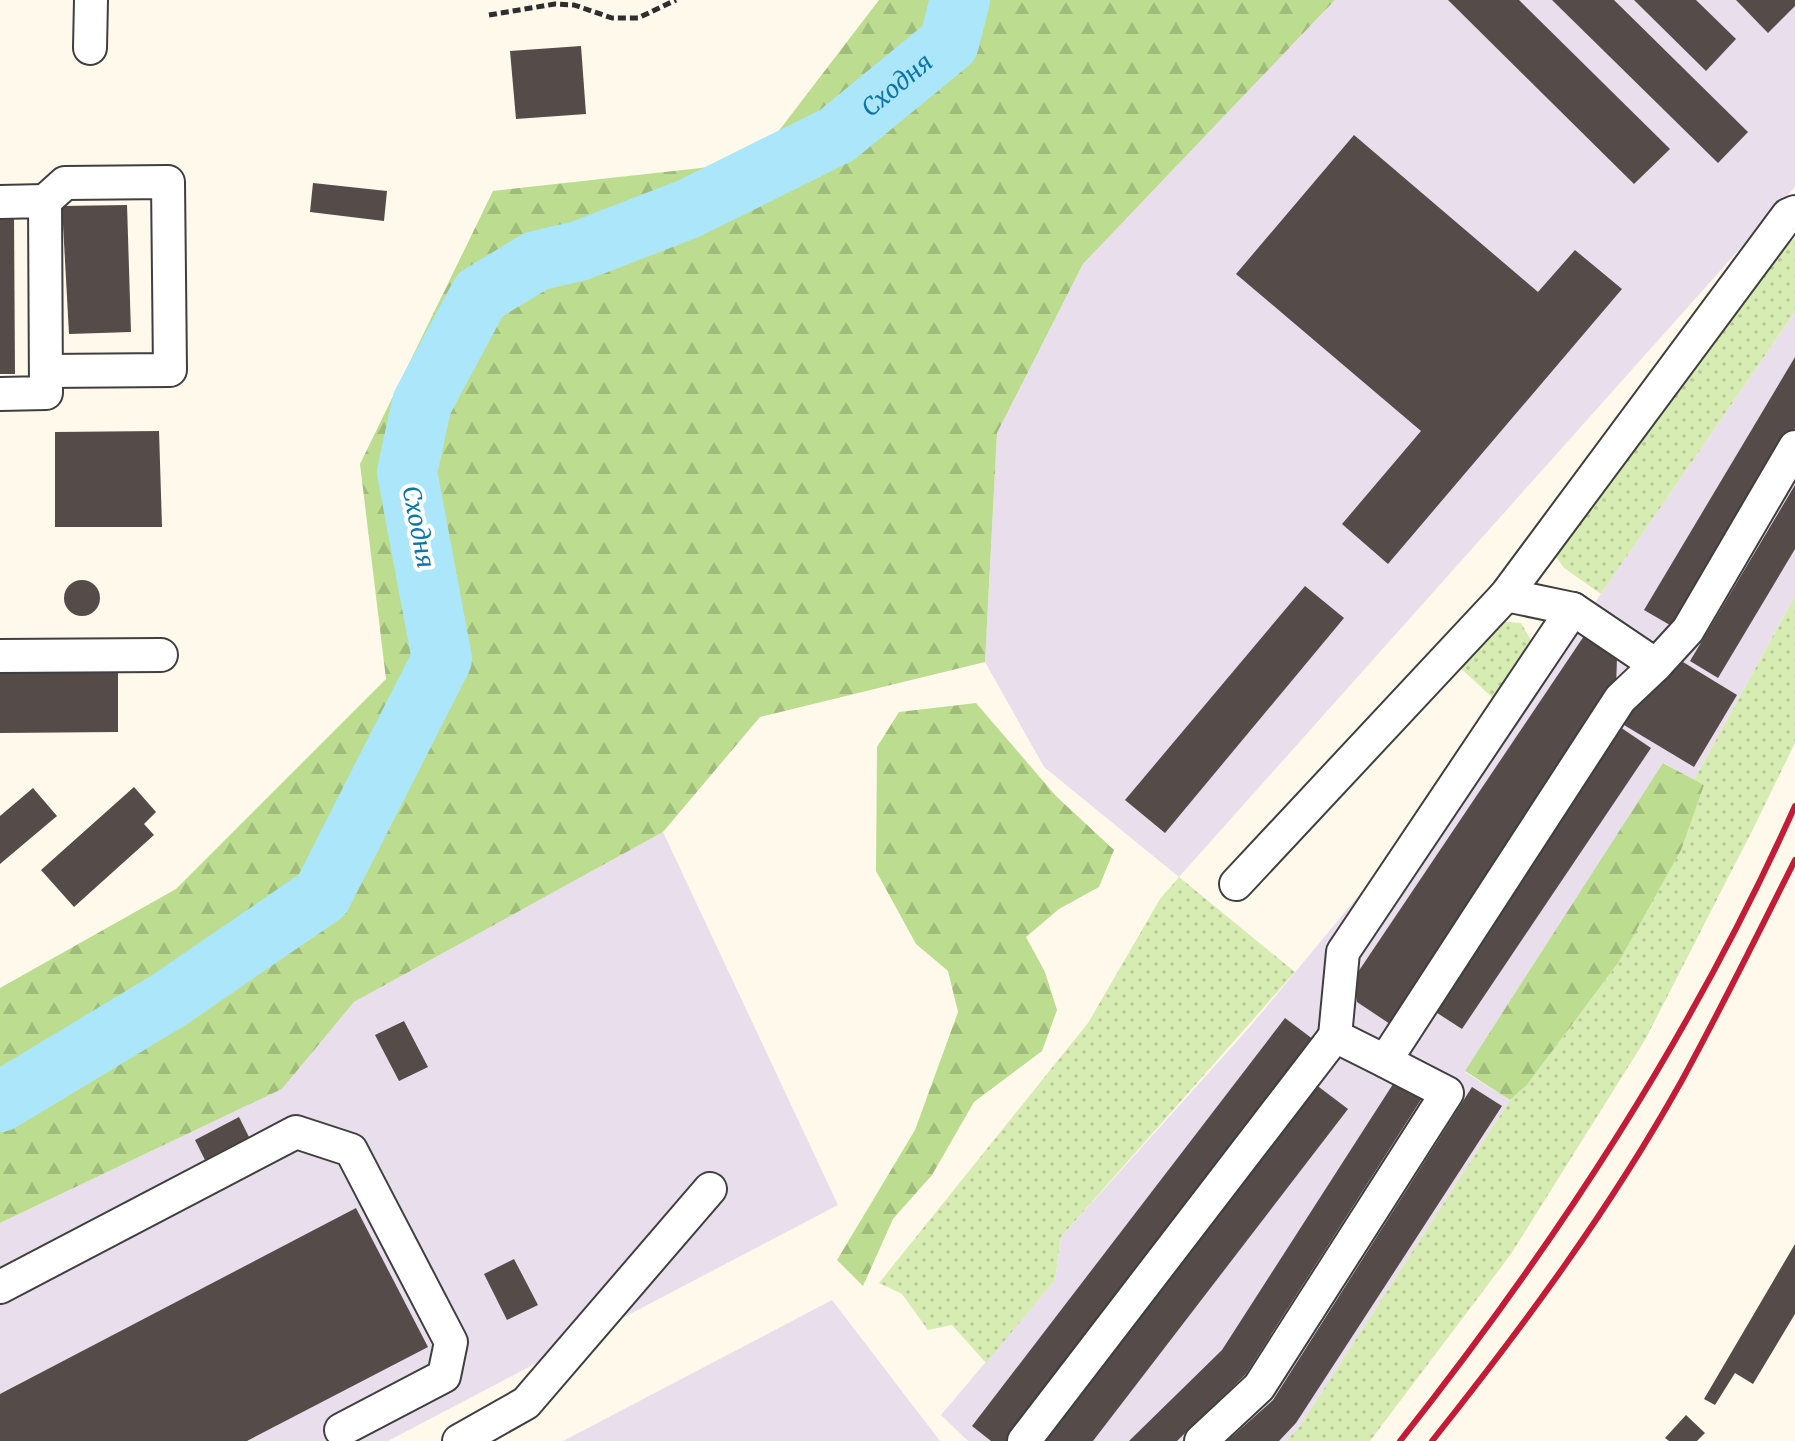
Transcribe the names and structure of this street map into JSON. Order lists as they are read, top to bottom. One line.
{"water":["Сходня"]}
